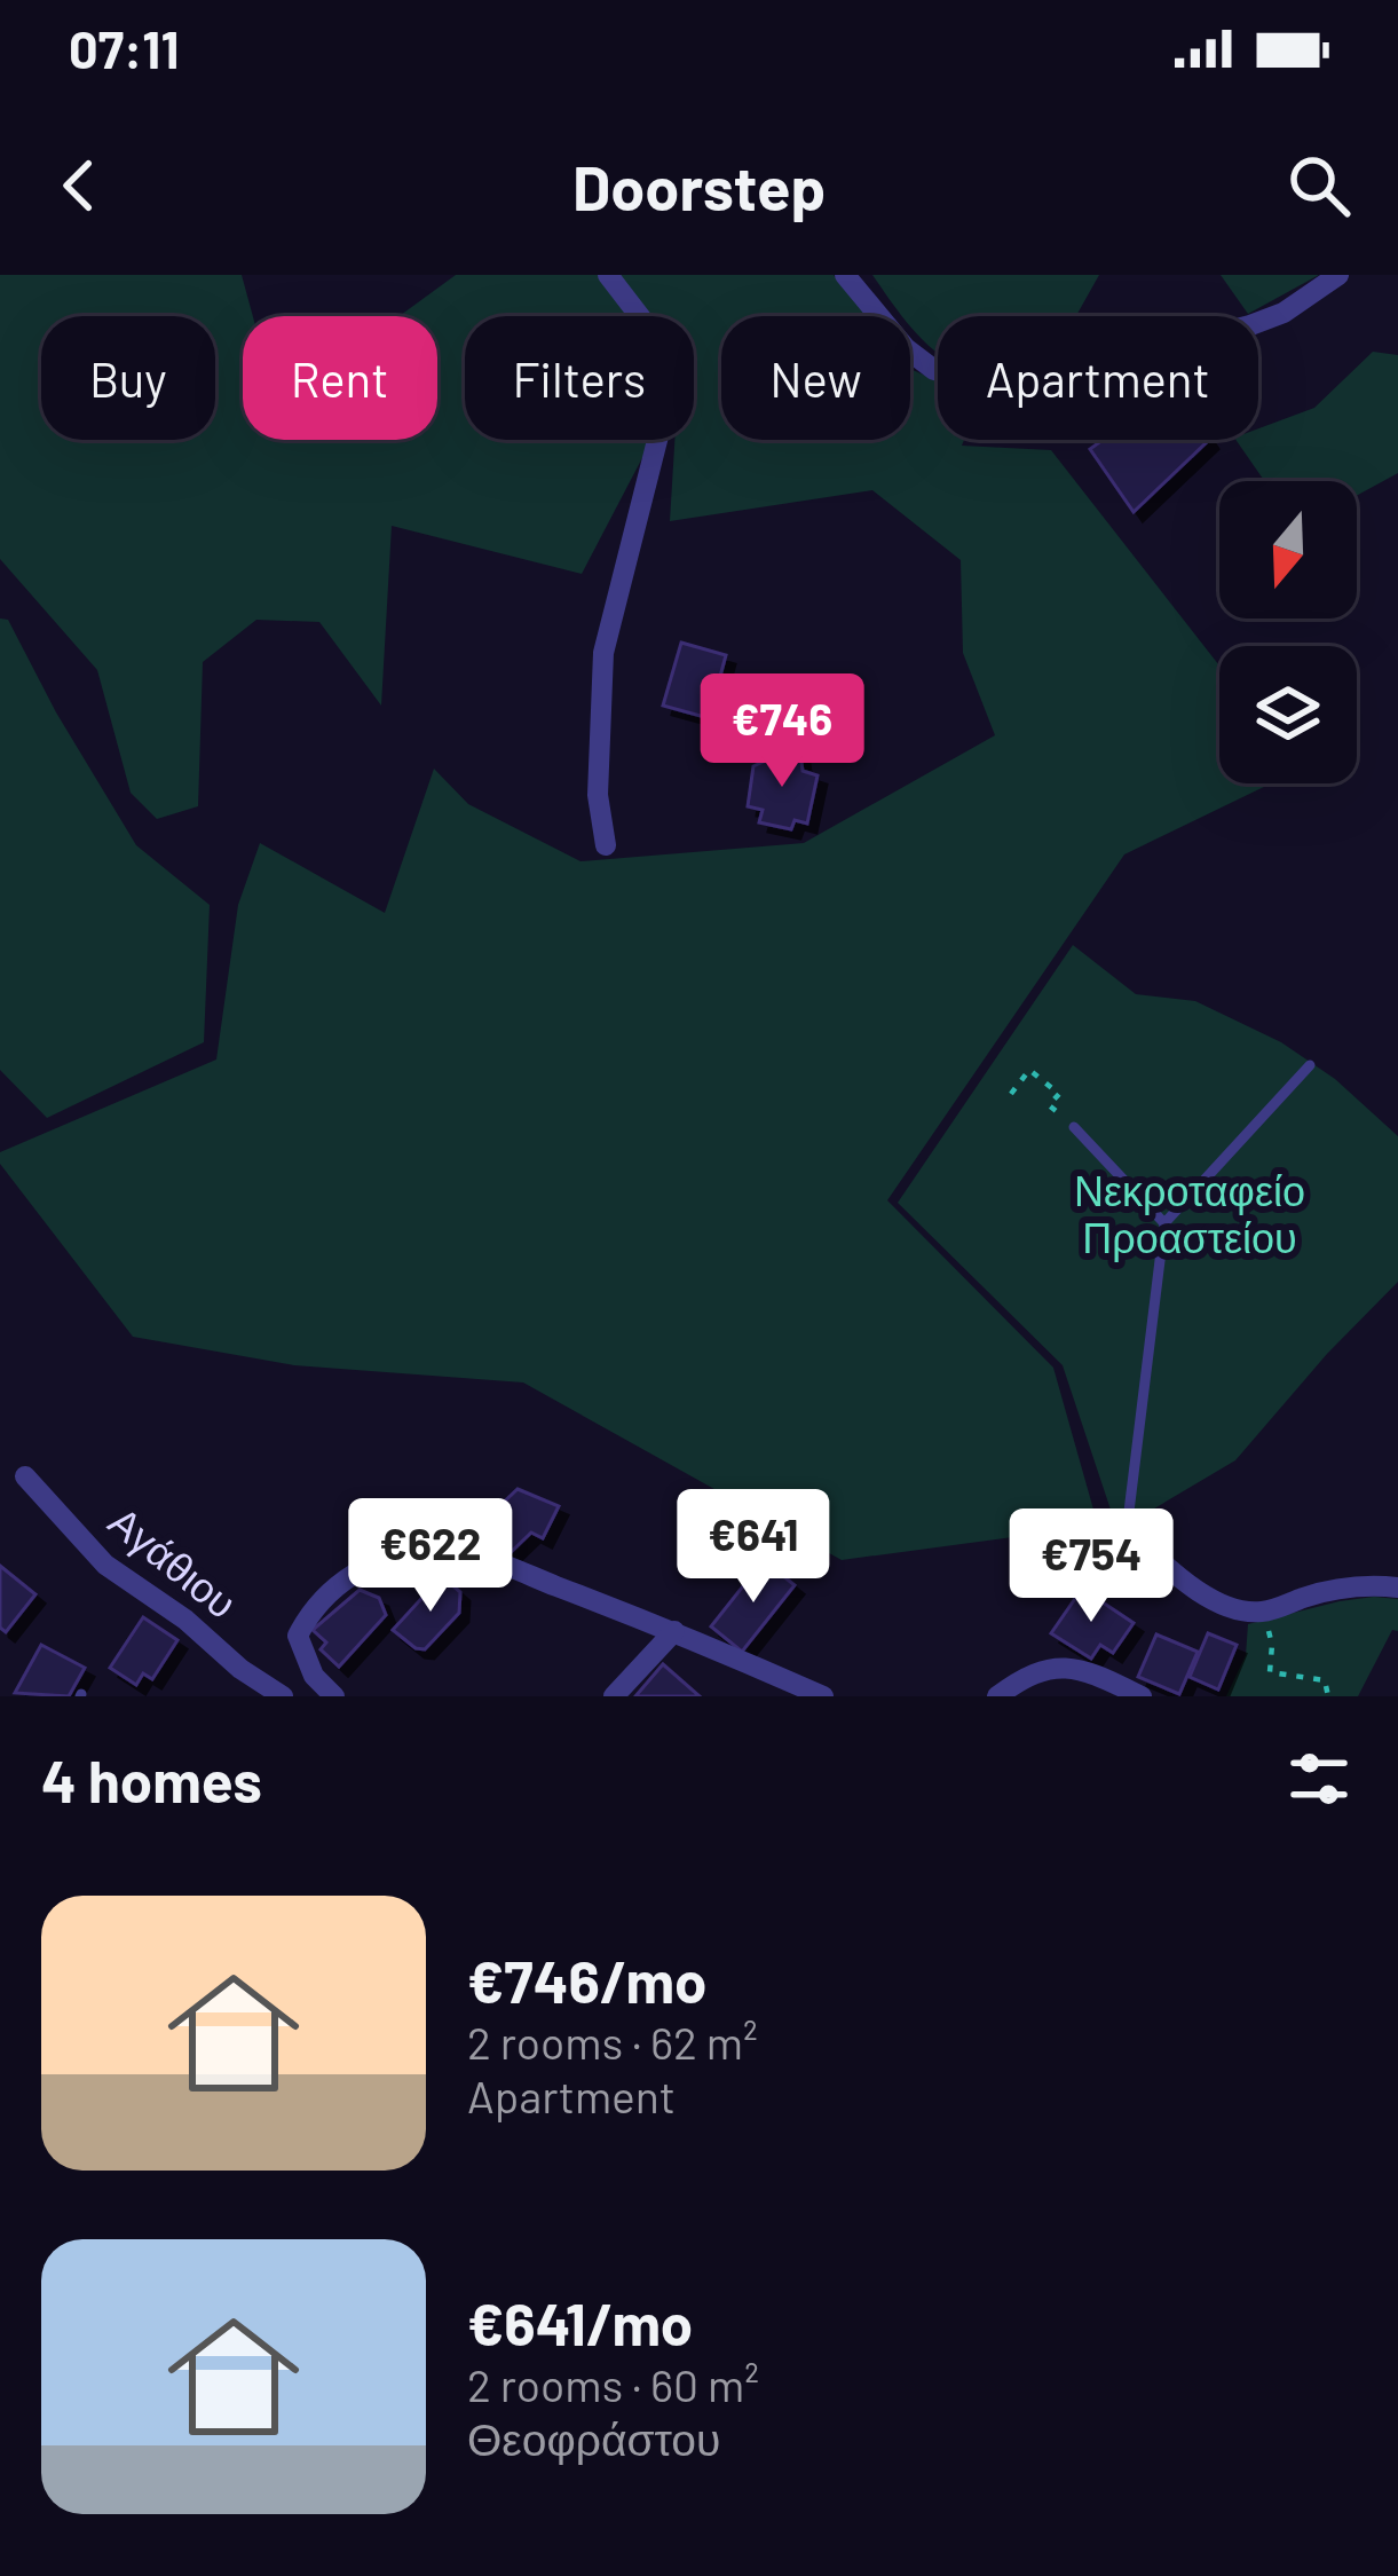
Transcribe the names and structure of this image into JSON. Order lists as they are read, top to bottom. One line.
{"streets":{"street":["Αγάθιου"]},"parks":["Νεκροταφείο Προαστείου"],"north":"bottom","page":{"status":"07:11","header":"Doorstep","chip":["Buy","Rent","Filters","New","Apartment"],"price":["€746","€641","€622","€754"],"heading":"4 homes","list":[{"name":"€746/mo","note":"2 rooms · 62 m² · Apartment"},{"name":"€641/mo","note":"2 rooms · 60 m² · Θεοφράστου"}]}}
